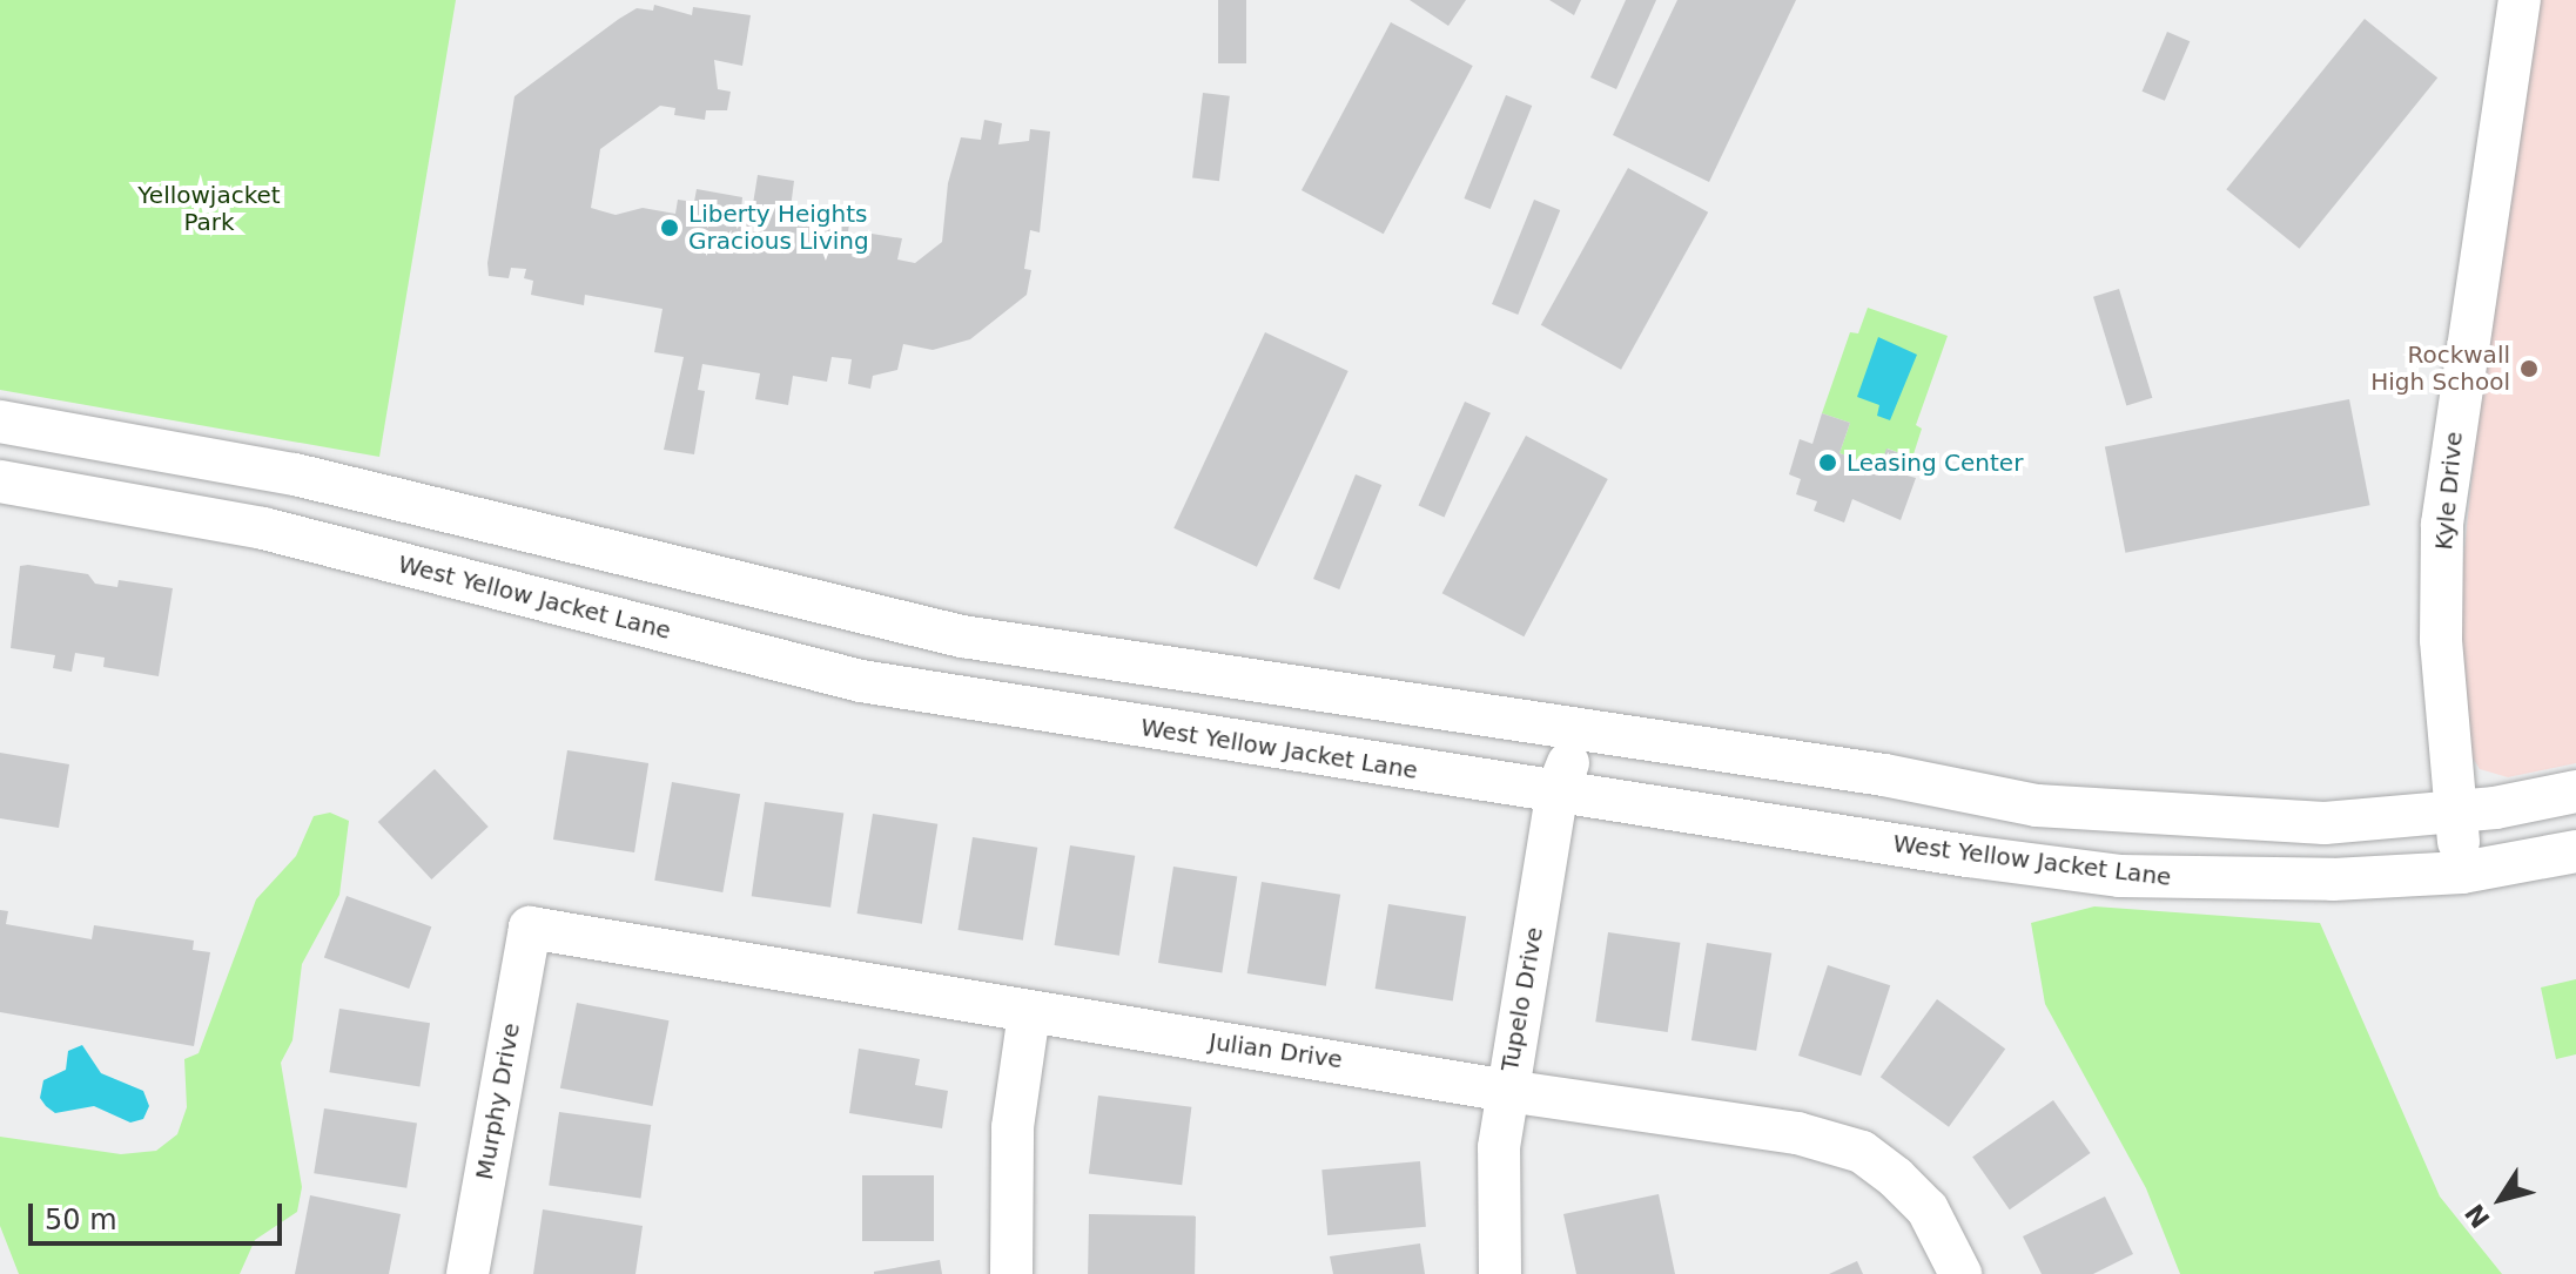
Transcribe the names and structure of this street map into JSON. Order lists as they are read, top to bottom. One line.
{"streets":{"street":["Kyle Drive","West Yellow Jacket Lane","Tupelo Drive","Julian Drive","Murphy Drive"]},"crossings":[["Kyle Drive","West Yellow Jacket Lane"],["West Yellow Jacket Lane","Tupelo Drive"],["Tupelo Drive","Julian Drive"],["Julian Drive","Murphy Drive"]],"parks":["Yellowjacket Park"],"places":["Liberty Heights Gracious Living","Rockwall High School","Leasing Center"],"scale_bar":"50 m","north":"bottom left"}
